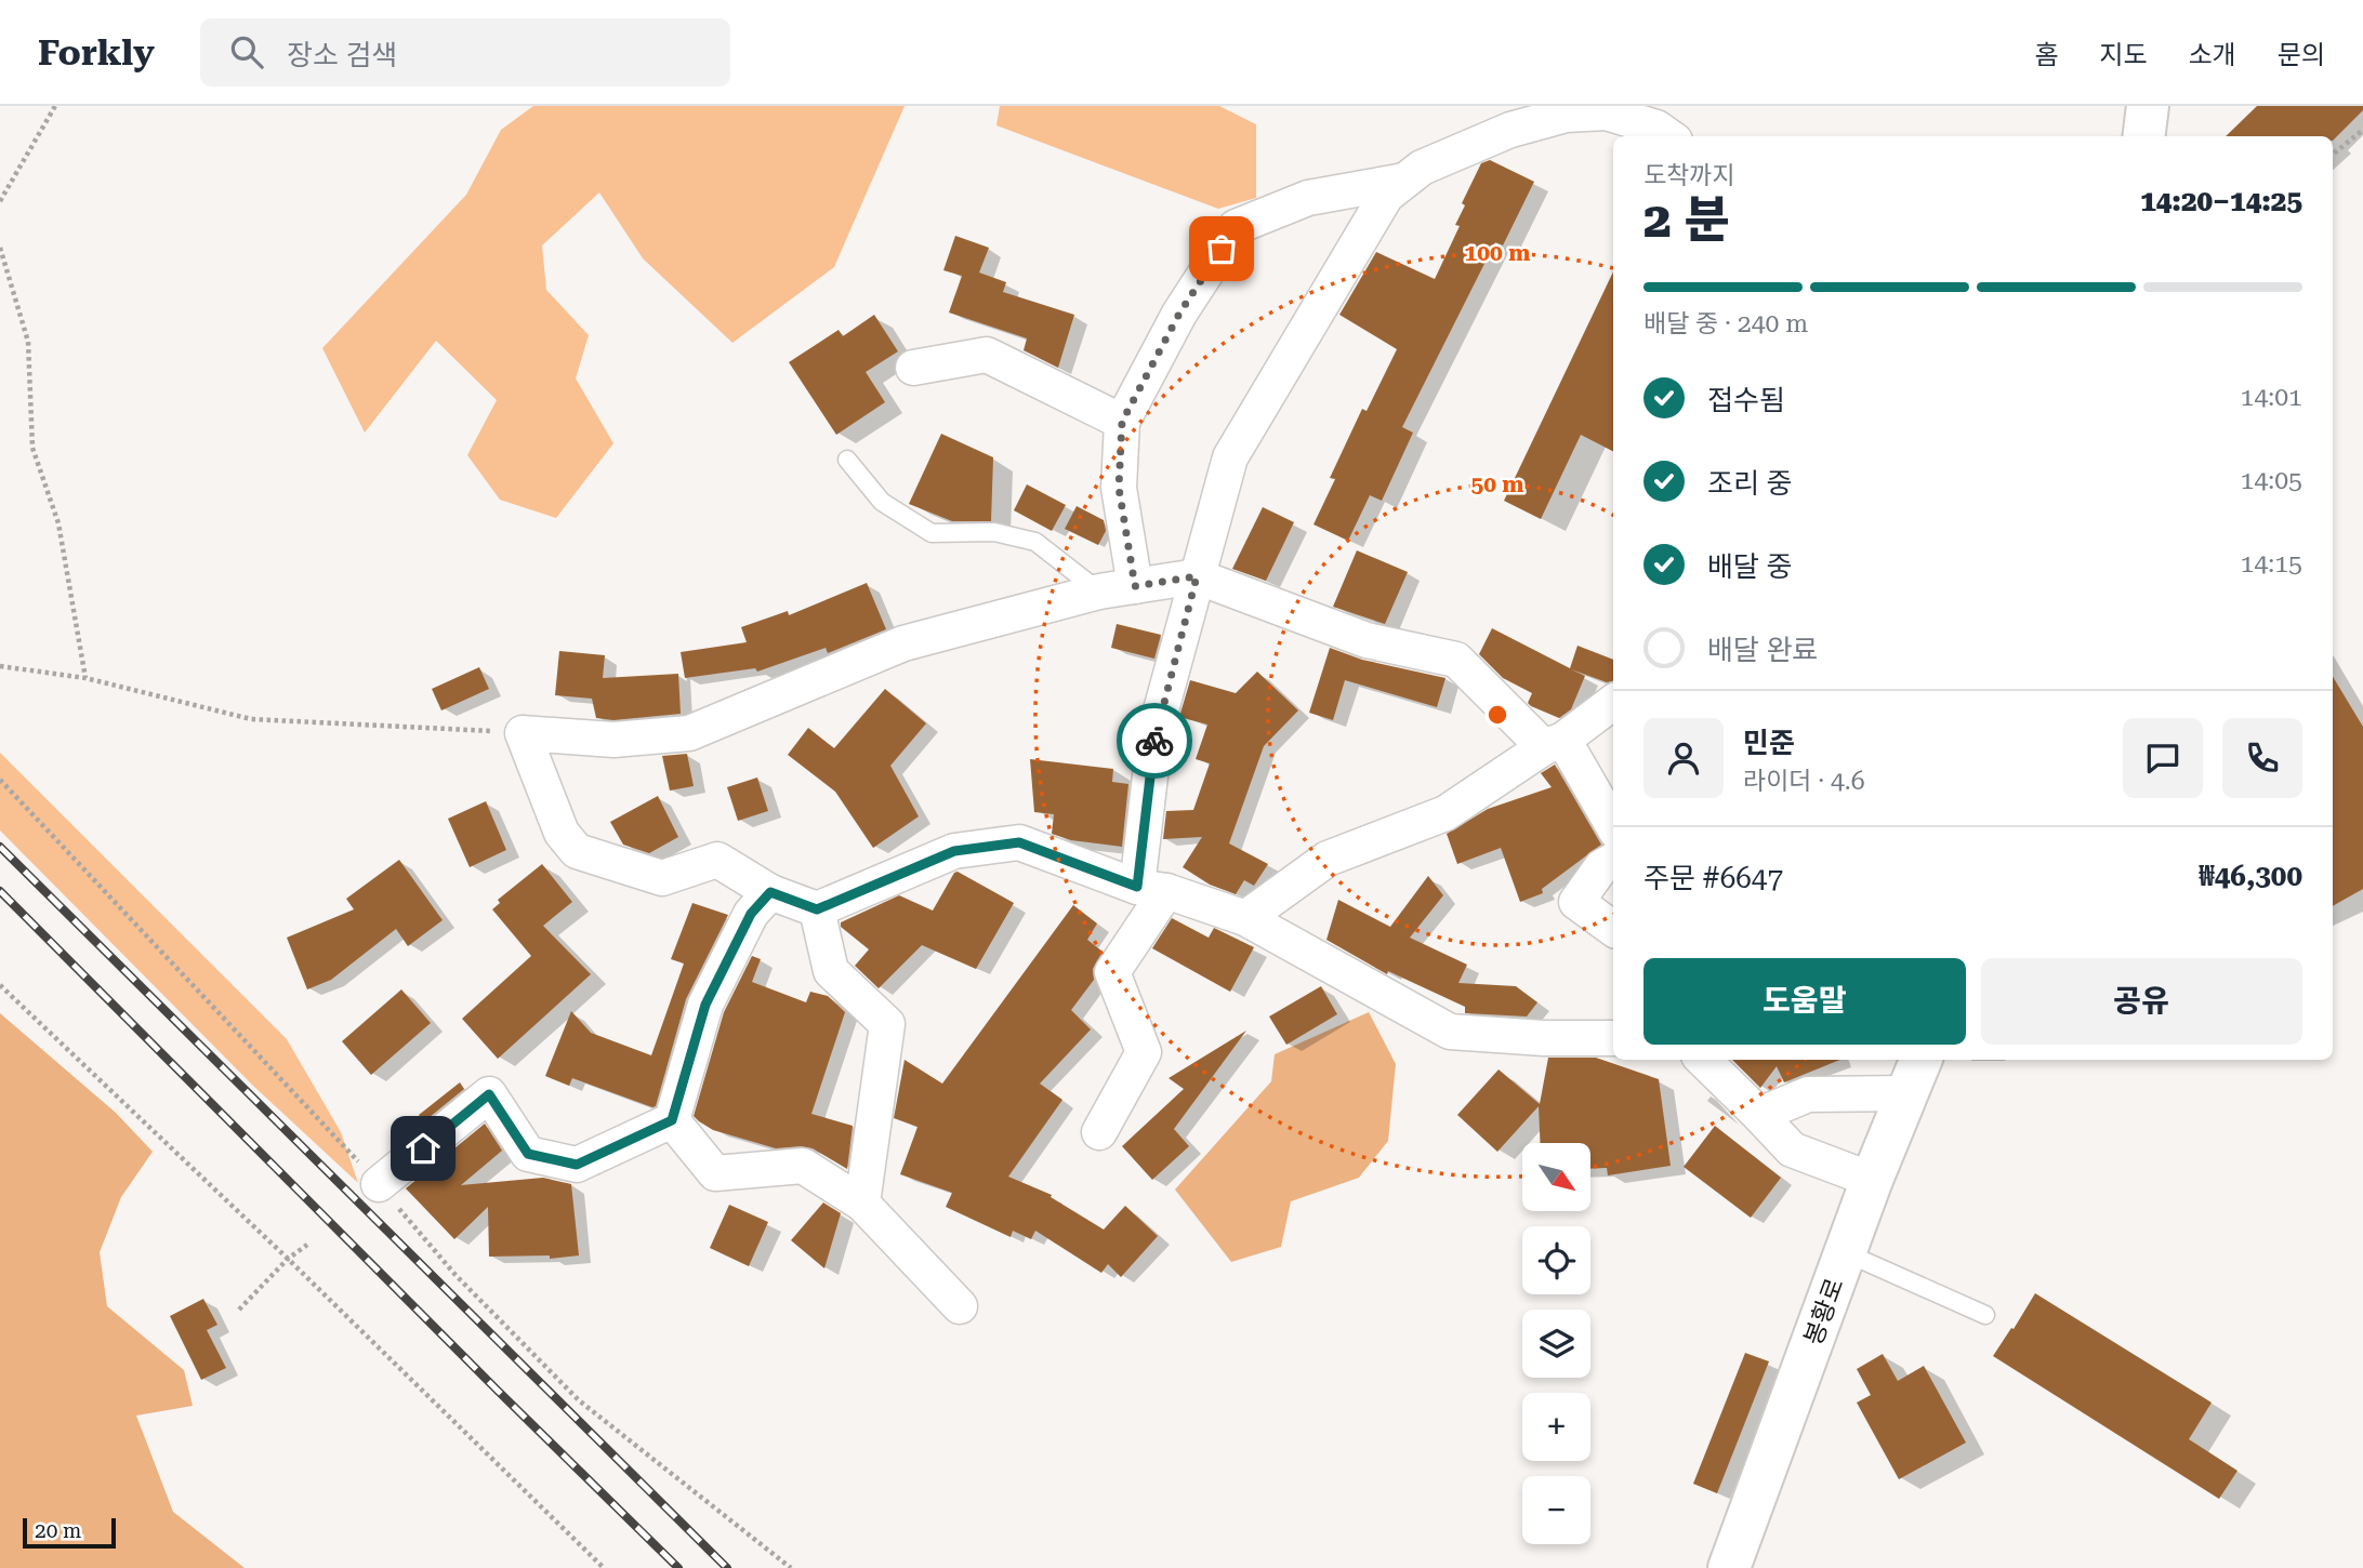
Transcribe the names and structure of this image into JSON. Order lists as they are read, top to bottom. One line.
{"streets":{"street":["봉황로"]},"scale_bar":"20 m","north":"bottom right","page":{"header":"Forkly","search":"장소 검색","nav":["홈","지도","소개","문의"],"heading":["2 분","도착까지","14:20–14:25"],"panel":["민준","라이더 · 4.6","주문 #6647","₩46,300"],"bar":"배달 중 · 240 m","list":[["접수됨","14:01"],["조리 중","14:05"],["배달 중","14:15"],"배달 완료"],"buttons":["도움말","공유"],"map_buttons":["+","−"],"scale":"20 m"},"rings":["100 m","50 m"]}
